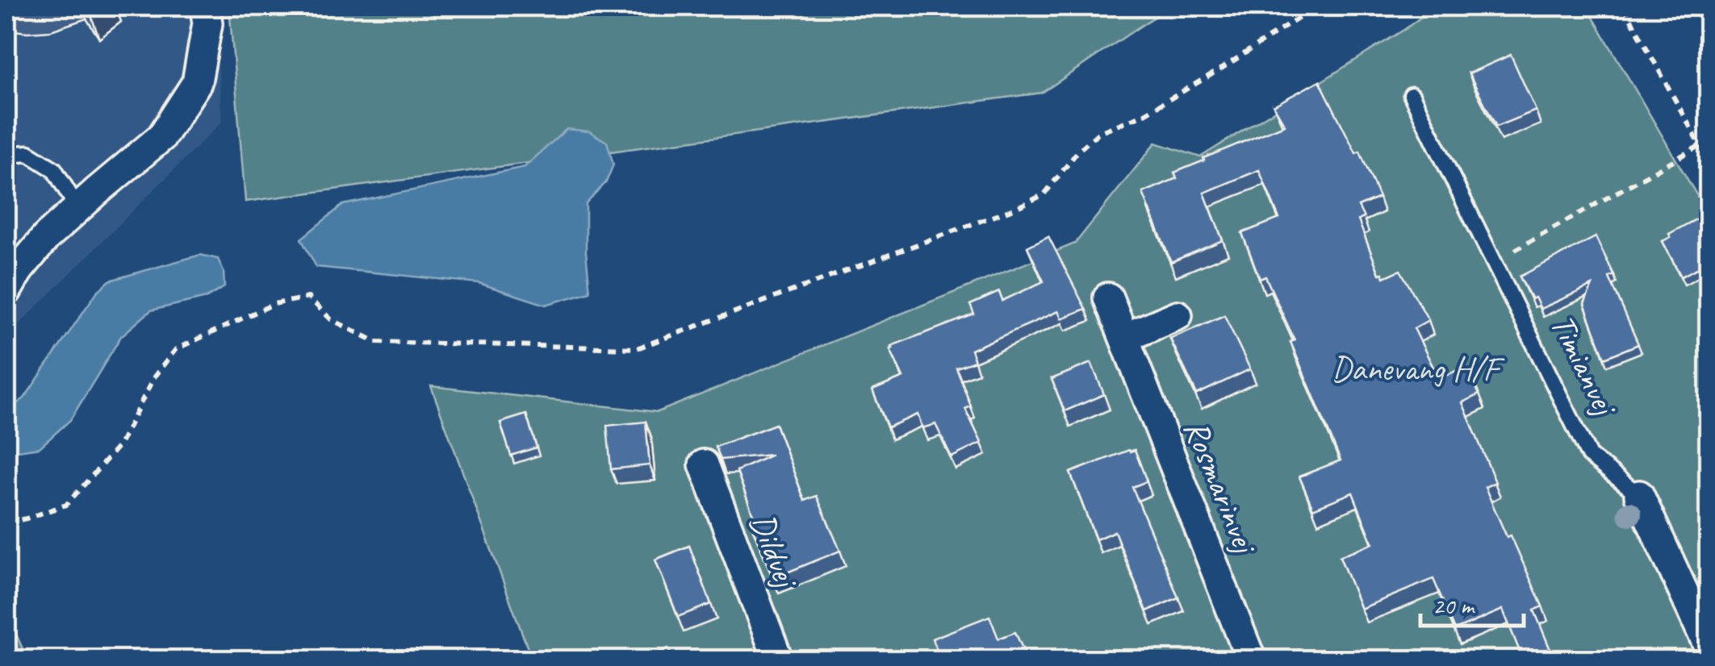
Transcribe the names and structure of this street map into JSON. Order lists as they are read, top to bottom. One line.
{"streets":{"street":["Timianvej","Rosmarinvej","Dildvej"]},"parks":["Danevang H/F"],"scale_bar":"20 m"}
